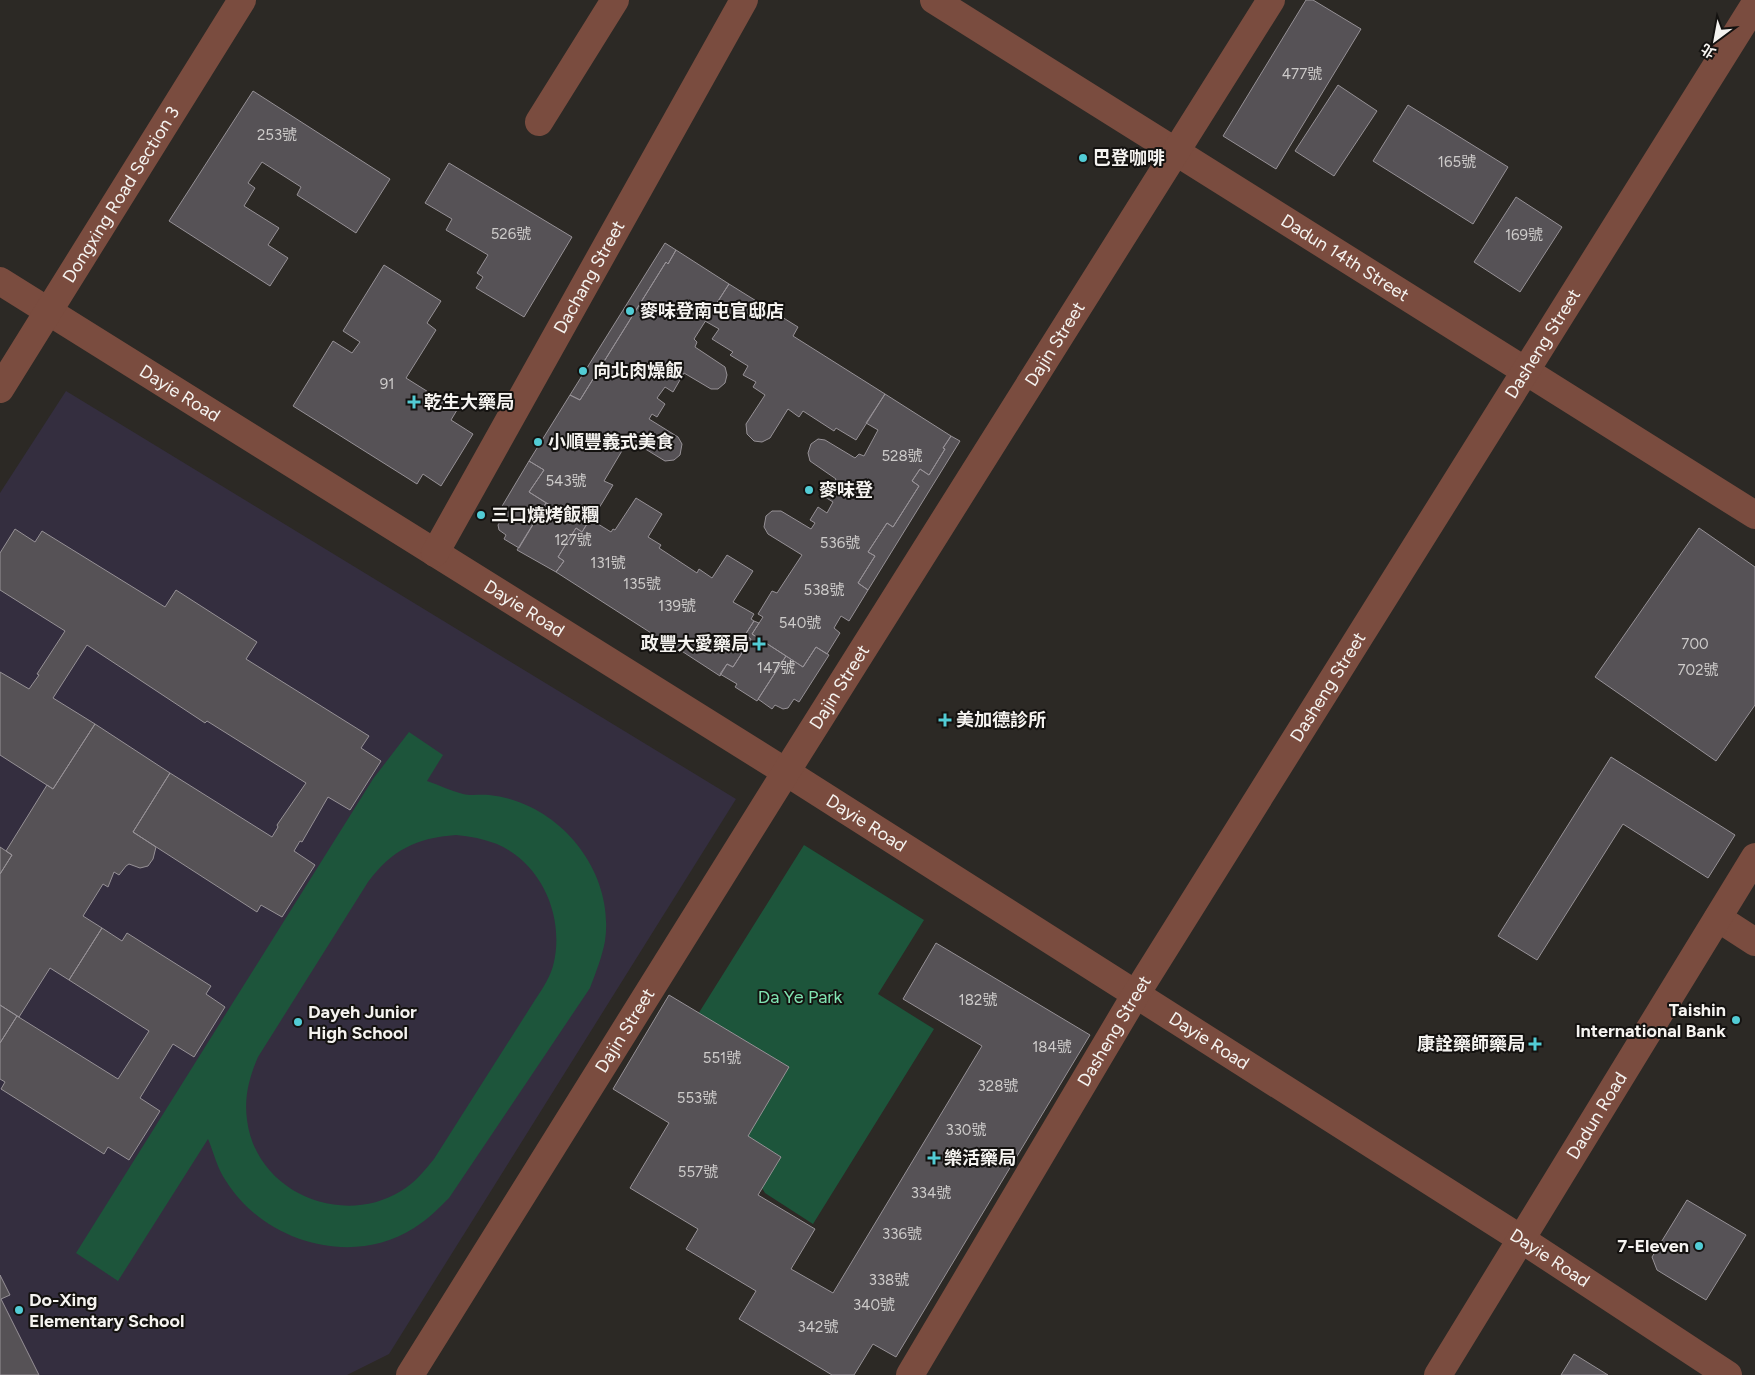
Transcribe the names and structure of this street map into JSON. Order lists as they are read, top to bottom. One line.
{"streets":{"street":["Dongxing Road Section 3","Dadun 14th Street","Dachang Street","Dasheng Street","Dajin Street","Dayie Road","Dadun Road"]},"crossings":[["Dongxing Road Section 3","Dayie Road"],["Dadun 14th Street","Dasheng Street"],["Dadun 14th Street","Dajin Street"],["Dachang Street","Dayie Road"],["Dasheng Street","Dayie Road"],["Dajin Street","Dayie Road"],["Dayie Road","Dadun Road"]],"parks":["Da Ye Park"],"places":{"other":["巴登咖啡","麥味登南屯官邸店","向北肉燥飯","小順豐義式美食","麥味登","三口燒烤飯糰","Taishin International Bank","Dayeh Junior High School","7-Eleven","Do-Xing Elementary School"],"health":["乾生大藥局","政豐大愛藥局","美加德診所","康詮藥師藥局","樂活藥局"]},"house_numbers":["477號","253號","165號","526號","169號","91","528號","543號","127號","536號","131號","135號","538號","139號","540號","700","147號","702號","182號","184號","551號","328號","553號","330號","557號","334號","336號","338號","340號","342號"],"north":"bottom left"}
